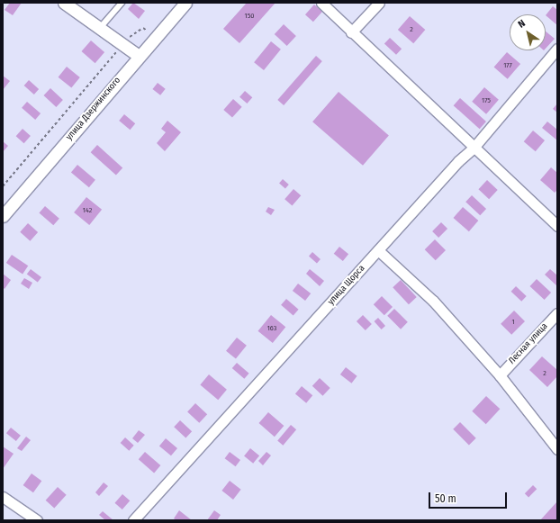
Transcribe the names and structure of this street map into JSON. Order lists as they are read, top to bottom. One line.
{"streets":{"street":["улица Дзержинского","улица Щорса","Лесная улица"]},"house_numbers":["150","2","177","175","142","1","163","2"],"scale_bar":"50 m","north":"top left"}
